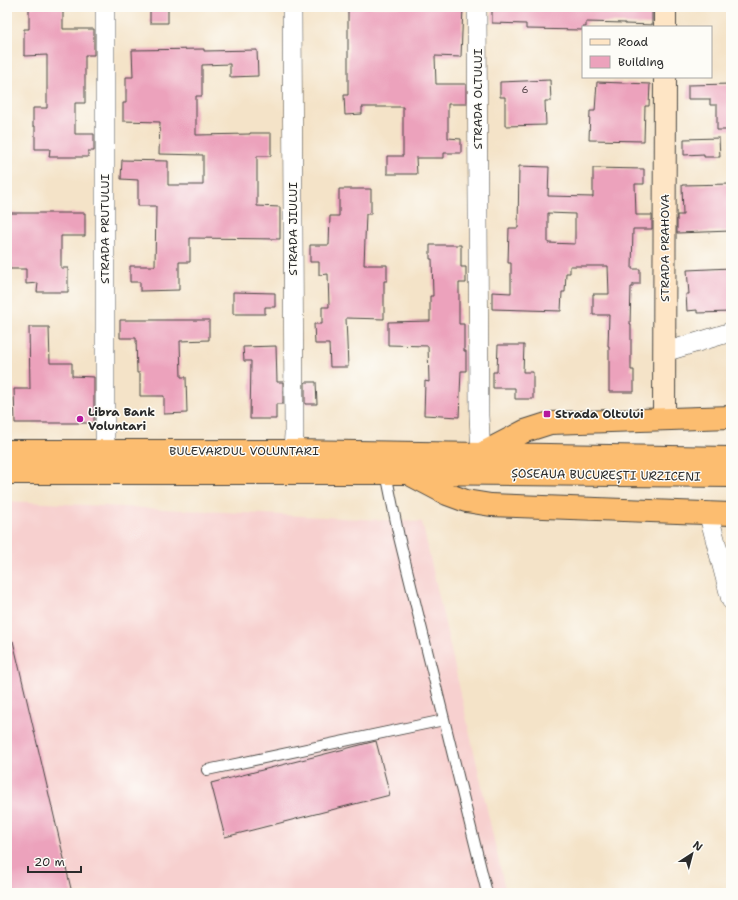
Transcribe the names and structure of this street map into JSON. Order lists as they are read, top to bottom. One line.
{"streets":{"highway":["BULEVARDUL VOLUNTARI","ȘOSEAUA BUCUREȘTI URZICENI"],"street":["STRADA OLTULUI","STRADA PRUTULUI","STRADA JIULUI","STRADA PRAHOVA"]},"crossings":[["STRADA OLTULUI","BULEVARDUL VOLUNTARI"],["STRADA OLTULUI","ȘOSEAUA BUCUREȘTI URZICENI"],["STRADA PRUTULUI","BULEVARDUL VOLUNTARI"],["STRADA JIULUI","BULEVARDUL VOLUNTARI"],["BULEVARDUL VOLUNTARI","ȘOSEAUA BUCUREȘTI URZICENI"]],"places":{"transit":["Strada Oltului"],"other":["Libra Bank Voluntari"]},"house_numbers":["6"],"legend":["Road","Building"],"scale_bar":"20 m","north":"top right"}
